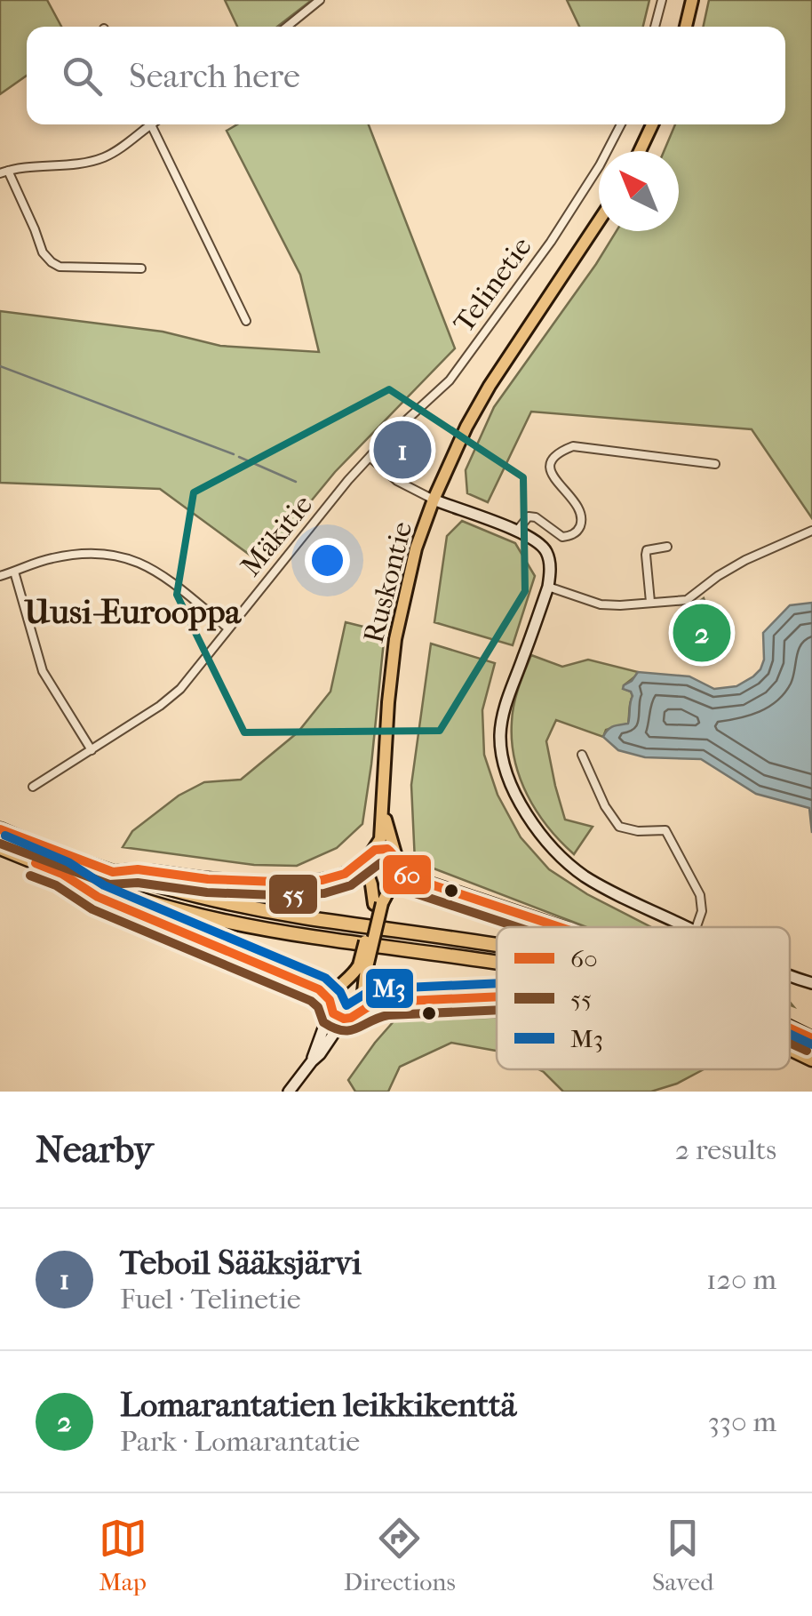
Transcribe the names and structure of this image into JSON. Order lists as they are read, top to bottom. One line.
{"streets":{"main road":["Ruskontie"],"street":["Telinetie","Mäkitie"]},"crossings":[["Telinetie","Mäkitie"]],"districts":["Uusi-Eurooppa"],"lines":["transit line 60","transit line M3","transit line 55"],"legend":["60","55","M3"],"north":"top left","page":{"search":"Search here","pins":["1","2"],"heading":["Nearby","2 results"],"list":[{"mark":"1","name":"Teboil Sääksjärvi","note":"Fuel · Telinetie","value":"120 m"},{"mark":"2","name":"Lomarantatien leikkikenttä","note":"Park · Lomarantatie","value":"330 m"}],"nav":["Map","Directions","Saved"]}}
